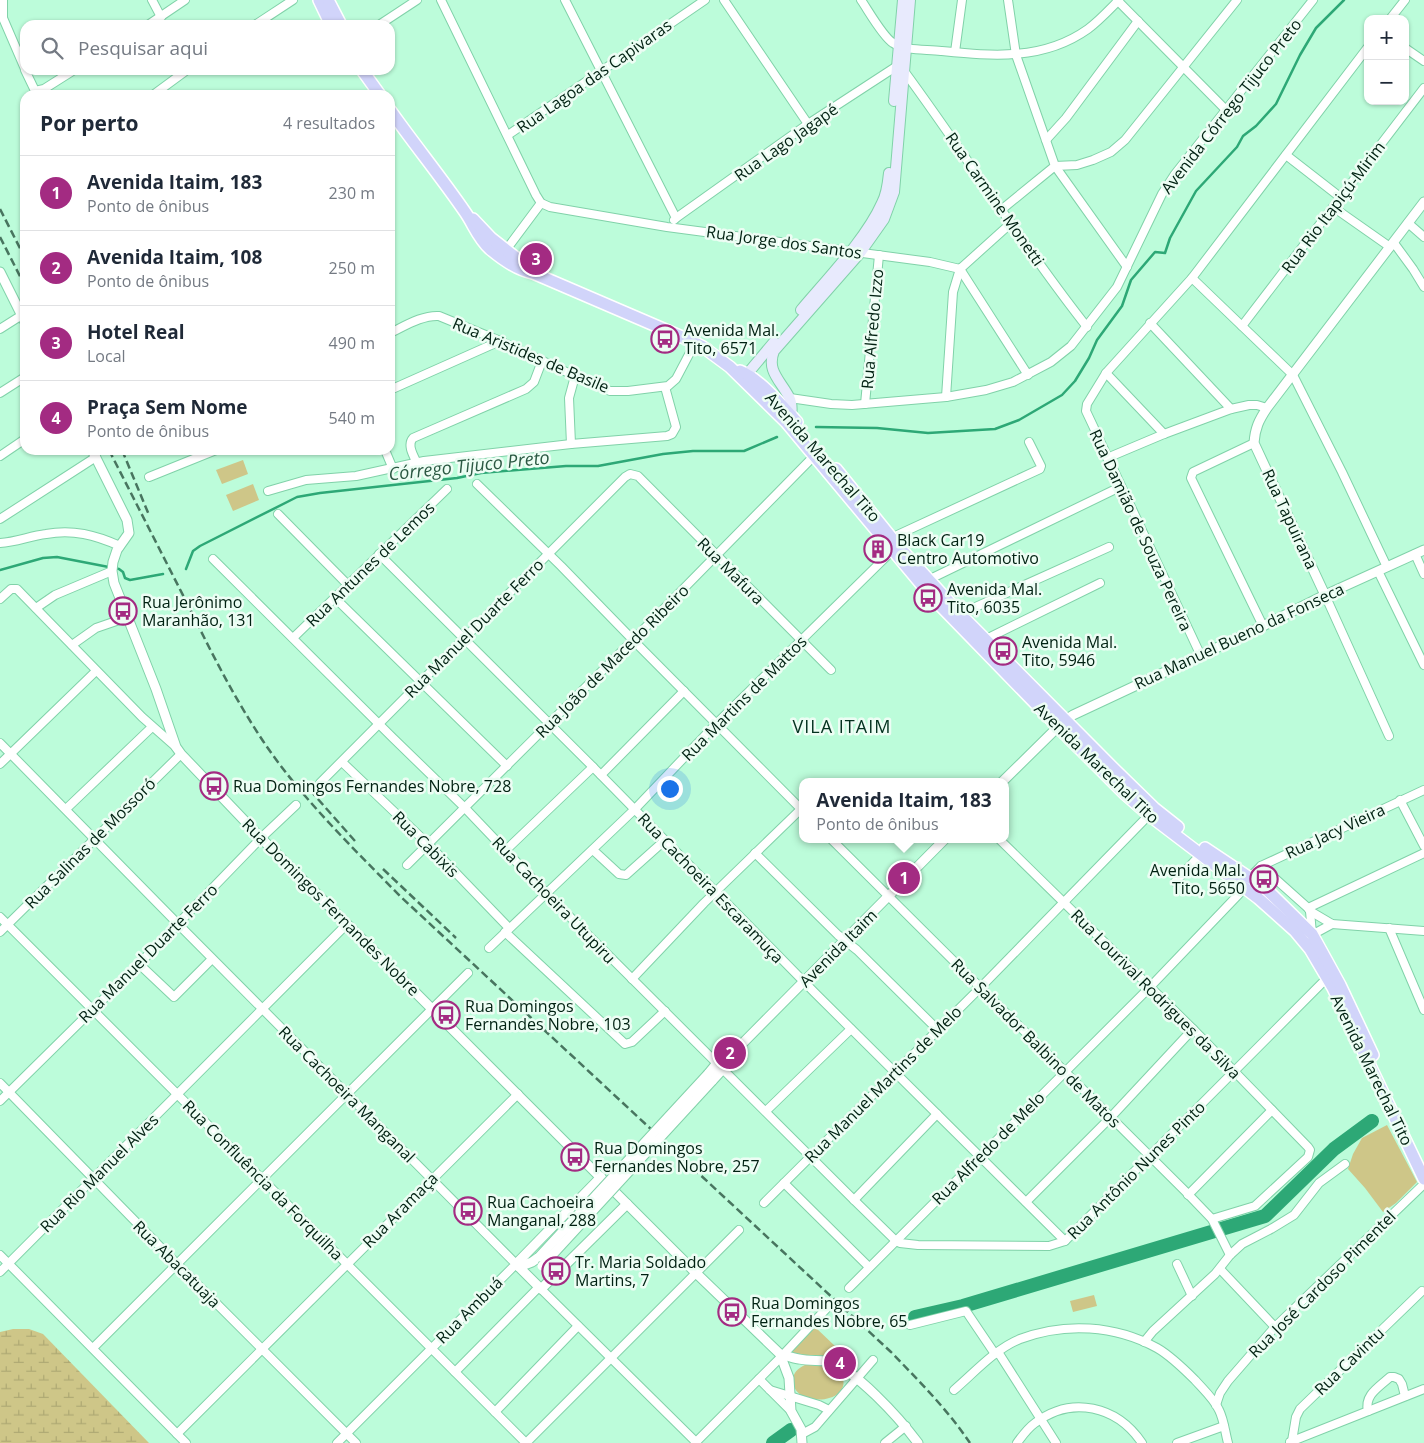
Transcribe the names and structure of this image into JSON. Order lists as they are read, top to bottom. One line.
{"streets":{"main road":["Avenida Marechal Tito"],"street":["Rua Lagoa das Capivaras","Avenida Córrego Tijuco Preto","Rua Lago Jagapé","Rua Carmine Monetti","Rua Rio Itapiçú-Mirim","Rua Jorge dos Santos","Rua Alfredo Izzo","Rua Aristides de Basile","Rua Tapuirana","Rua Damião de Souza Pereira","Rua Antunes de Lemos","Rua Mafura","Rua Manuel Duarte Ferro","Rua Manuel Bueno da Fonseca","Rua João de Macedo Ribeiro","Rua Martins de Mattos","Rua Jacy Vieira","Rua Salinas de Mossoró","Rua Cabixis","Rua Cachoeira Escaramuça","Rua Cachoeira Utupiru","Rua Domingos Fernandes Nobre","Avenida Itaim","Rua Lourival Rodrigues da Silva","Rua Salvador Balbino de Matos","Rua Manuel Martins de Melo","Rua Cachoeira Manganal","Rua Alfredo de Melo","Rua Antônio Nunes Pinto","Rua Rio Manuel Alves","Rua Confluência da Forquilha","Rua Aramaça","Rua Abacatuaja","Rua José Cardoso Pimentel","Rua Ambuá","Rua Cavintu"]},"crossings":[["Avenida Córrego Tijuco Preto","Rua Carmine Monetti"],["Avenida Córrego Tijuco Preto","Rua Alfredo Izzo"],["Rua Lago Jagapé","Rua Carmine Monetti"],["Rua Lago Jagapé","Rua Jorge dos Santos"],["Rua Jorge dos Santos","Rua Alfredo Izzo"],["Avenida Marechal Tito","Rua Manuel Bueno da Fonseca"],["Avenida Marechal Tito","Rua João de Macedo Ribeiro"],["Avenida Marechal Tito","Rua Martins de Mattos"],["Avenida Marechal Tito","Rua Jacy Vieira"],["Avenida Marechal Tito","Rua Manuel Martins de Melo"],["Avenida Marechal Tito","Rua Alfredo de Melo"],["Avenida Marechal Tito","Rua Antônio Nunes Pinto"],["Rua Tapuirana","Rua Manuel Bueno da Fonseca"],["Rua Damião de Souza Pereira","Rua Manuel Bueno da Fonseca"],["Rua Antunes de Lemos","Rua Cachoeira Escaramuça"],["Rua Antunes de Lemos","Rua Cachoeira Utupiru"],["Rua Mafura","Rua Manuel Duarte Ferro"],["Rua Mafura","Rua João de Macedo Ribeiro"],["Rua Mafura","Rua Martins de Mattos"],["Rua Manuel Duarte Ferro","Rua Cabixis"],["Rua Manuel Duarte Ferro","Rua Cachoeira Escaramuça"],["Rua Manuel Duarte Ferro","Rua Cachoeira Utupiru"],["Rua Manuel Duarte Ferro","Rua Domingos Fernandes Nobre"],["Rua Manuel Duarte Ferro","Rua Cachoeira Manganal"],["Rua Manuel Duarte Ferro","Rua Confluência da Forquilha"],["Rua Manuel Duarte Ferro","Rua Abacatuaja"],["Rua João de Macedo Ribeiro","Rua Cabixis"],["Rua João de Macedo Ribeiro","Rua Cachoeira Escaramuça"],["Rua João de Macedo Ribeiro","Rua Cachoeira Utupiru"],["Rua Martins de Mattos","Rua Cabixis"],["Rua Martins de Mattos","Rua Cachoeira Escaramuça"],["Rua Martins de Mattos","Rua Cachoeira Utupiru"],["Rua Jacy Vieira","Rua Alfredo de Melo"],["Rua Salinas de Mossoró","Rua Domingos Fernandes Nobre"],["Rua Salinas de Mossoró","Rua Cachoeira Manganal"],["Rua Salinas de Mossoró","Rua Confluência da Forquilha"],["Rua Cabixis","Rua Cachoeira Utupiru"],["Rua Cachoeira Escaramuça","Avenida Itaim"],["Rua Cachoeira Escaramuça","Rua Manuel Martins de Melo"],["Rua Cachoeira Escaramuça","Rua Alfredo de Melo"],["Rua Cachoeira Escaramuça","Rua Antônio Nunes Pinto"],["Rua Cachoeira Utupiru","Avenida Itaim"],["Rua Cachoeira Utupiru","Rua Manuel Martins de Melo"],["Rua Cachoeira Utupiru","Rua Alfredo de Melo"],["Rua Cachoeira Utupiru","Rua Antônio Nunes Pinto"],["Rua Domingos Fernandes Nobre","Rua Rio Manuel Alves"],["Rua Domingos Fernandes Nobre","Rua Aramaça"],["Rua Domingos Fernandes Nobre","Rua Ambuá"],["Avenida Itaim","Rua Salvador Balbino de Matos"],["Avenida Itaim","Rua Cachoeira Manganal"],["Avenida Itaim","Rua Ambuá"],["Rua Lourival Rodrigues da Silva","Rua Salvador Balbino de Matos"],["Rua Lourival Rodrigues da Silva","Rua Manuel Martins de Melo"],["Rua Lourival Rodrigues da Silva","Rua Alfredo de Melo"],["Rua Lourival Rodrigues da Silva","Rua Antônio Nunes Pinto"],["Rua Salvador Balbino de Matos","Rua Manuel Martins de Melo"],["Rua Salvador Balbino de Matos","Rua Alfredo de Melo"],["Rua Salvador Balbino de Matos","Rua Antônio Nunes Pinto"],["Rua Cachoeira Manganal","Rua Rio Manuel Alves"],["Rua Cachoeira Manganal","Rua Aramaça"],["Rua Cachoeira Manganal","Rua Ambuá"],["Rua Alfredo de Melo","Rua Antônio Nunes Pinto"],["Rua Rio Manuel Alves","Rua Confluência da Forquilha"],["Rua Rio Manuel Alves","Rua Abacatuaja"],["Rua Confluência da Forquilha","Rua Aramaça"],["Rua Confluência da Forquilha","Rua Ambuá"],["Rua Aramaça","Rua Abacatuaja"],["Rua Abacatuaja","Rua Ambuá"]],"districts":["VILA ITAIM"],"water":["Córrego Tijuco Preto"],"places":{"bus stop":["Avenida Mal. Tito, 6571","Avenida Mal. Tito, 6035","Rua Jerônimo Maranhão, 131","Avenida Mal. Tito, 5946","Rua Domingos Fernandes Nobre, 728","Avenida Mal. Tito, 5650","Rua Domingos Fernandes Nobre, 103","Rua Domingos Fernandes Nobre, 257","Rua Cachoeira Manganal, 288","Tr. Maria Soldado Martins, 7","Rua Domingos Fernandes Nobre, 65"],"building":["Black Car19 Centro Automotivo"]},"page":{"map_buttons":["+","−"],"search":"Pesquisar aqui","heading":["Por perto","4 resultados"],"list":[{"mark":"1","name":"Avenida Itaim, 183","note":"Ponto de ônibus","value":"230 m"},{"mark":"2","name":"Avenida Itaim, 108","note":"Ponto de ônibus","value":"250 m"},{"mark":"3","name":"Hotel Real","note":"Local","value":"490 m"},{"mark":"4","name":"Praça Sem Nome","note":"Ponto de ônibus","value":"540 m"}],"pins":["3","1","2","4"],"popup":["Avenida Itaim, 183","Ponto de ônibus"]}}
